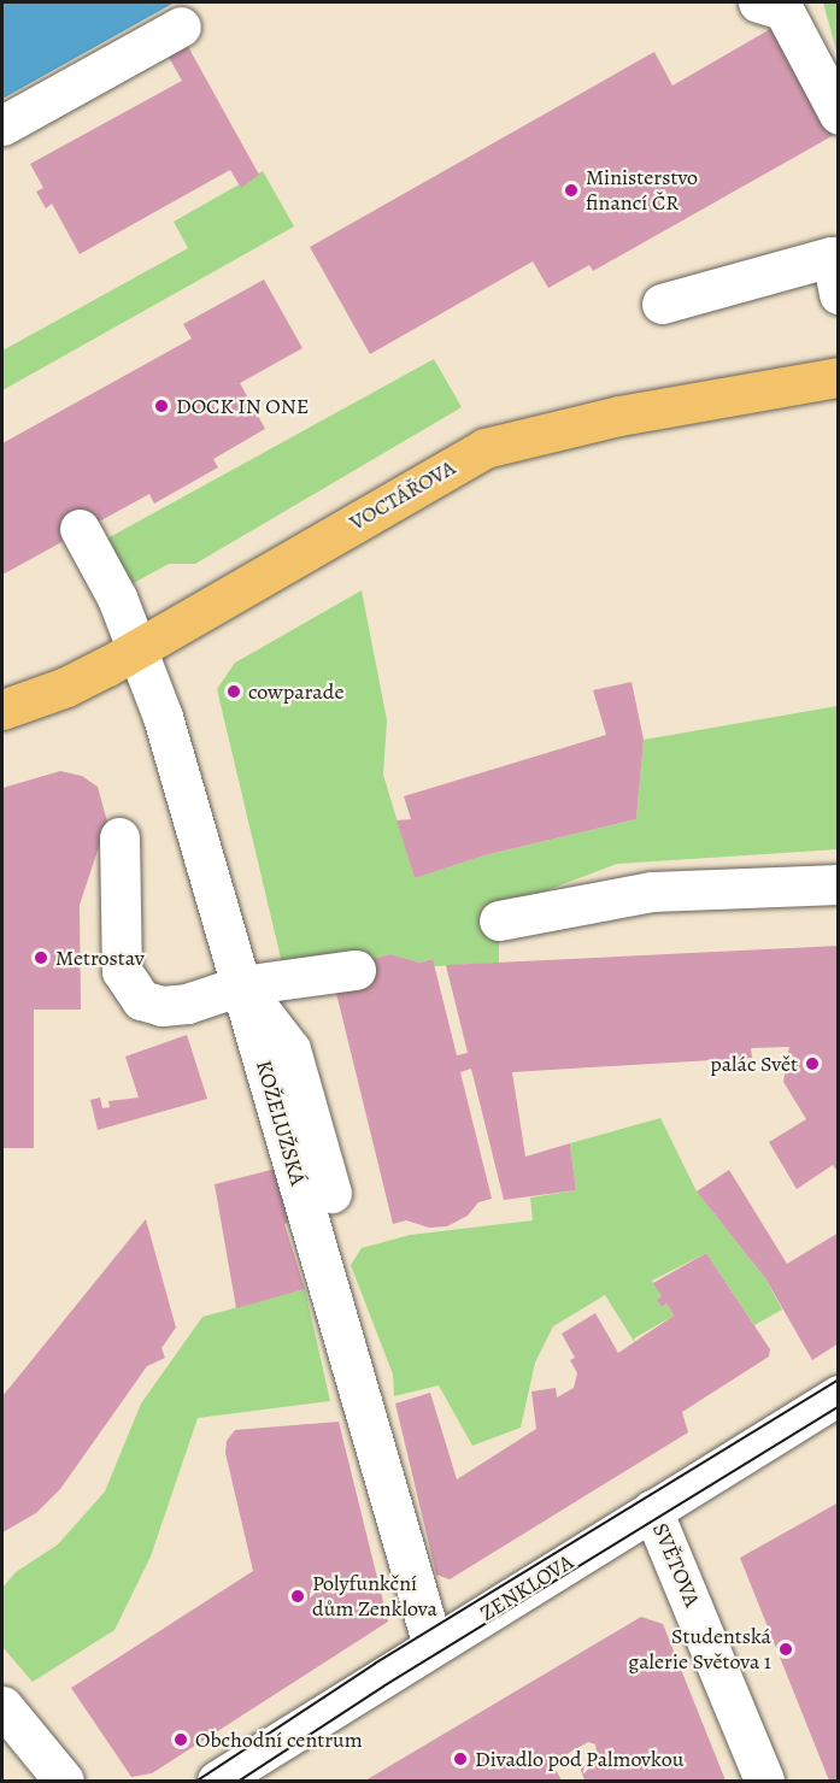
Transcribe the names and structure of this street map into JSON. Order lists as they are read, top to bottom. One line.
{"streets":{"main road":["VOCTÁŘOVA"],"street":["KOŽELUŽSKÁ","SVĚTOVA","ZENKLOVA"]},"crossings":[["VOCTÁŘOVA","KOŽELUŽSKÁ"],["KOŽELUŽSKÁ","ZENKLOVA"],["SVĚTOVA","ZENKLOVA"]],"places":["Ministerstvo financí ČR","DOCK IN ONE","cowparade","Metrostav","palác Svět","Polyfunkční dům Zenklova","Studentská galerie Světova 1","Obchodní centrum","Divadlo pod Palmovkou"]}
